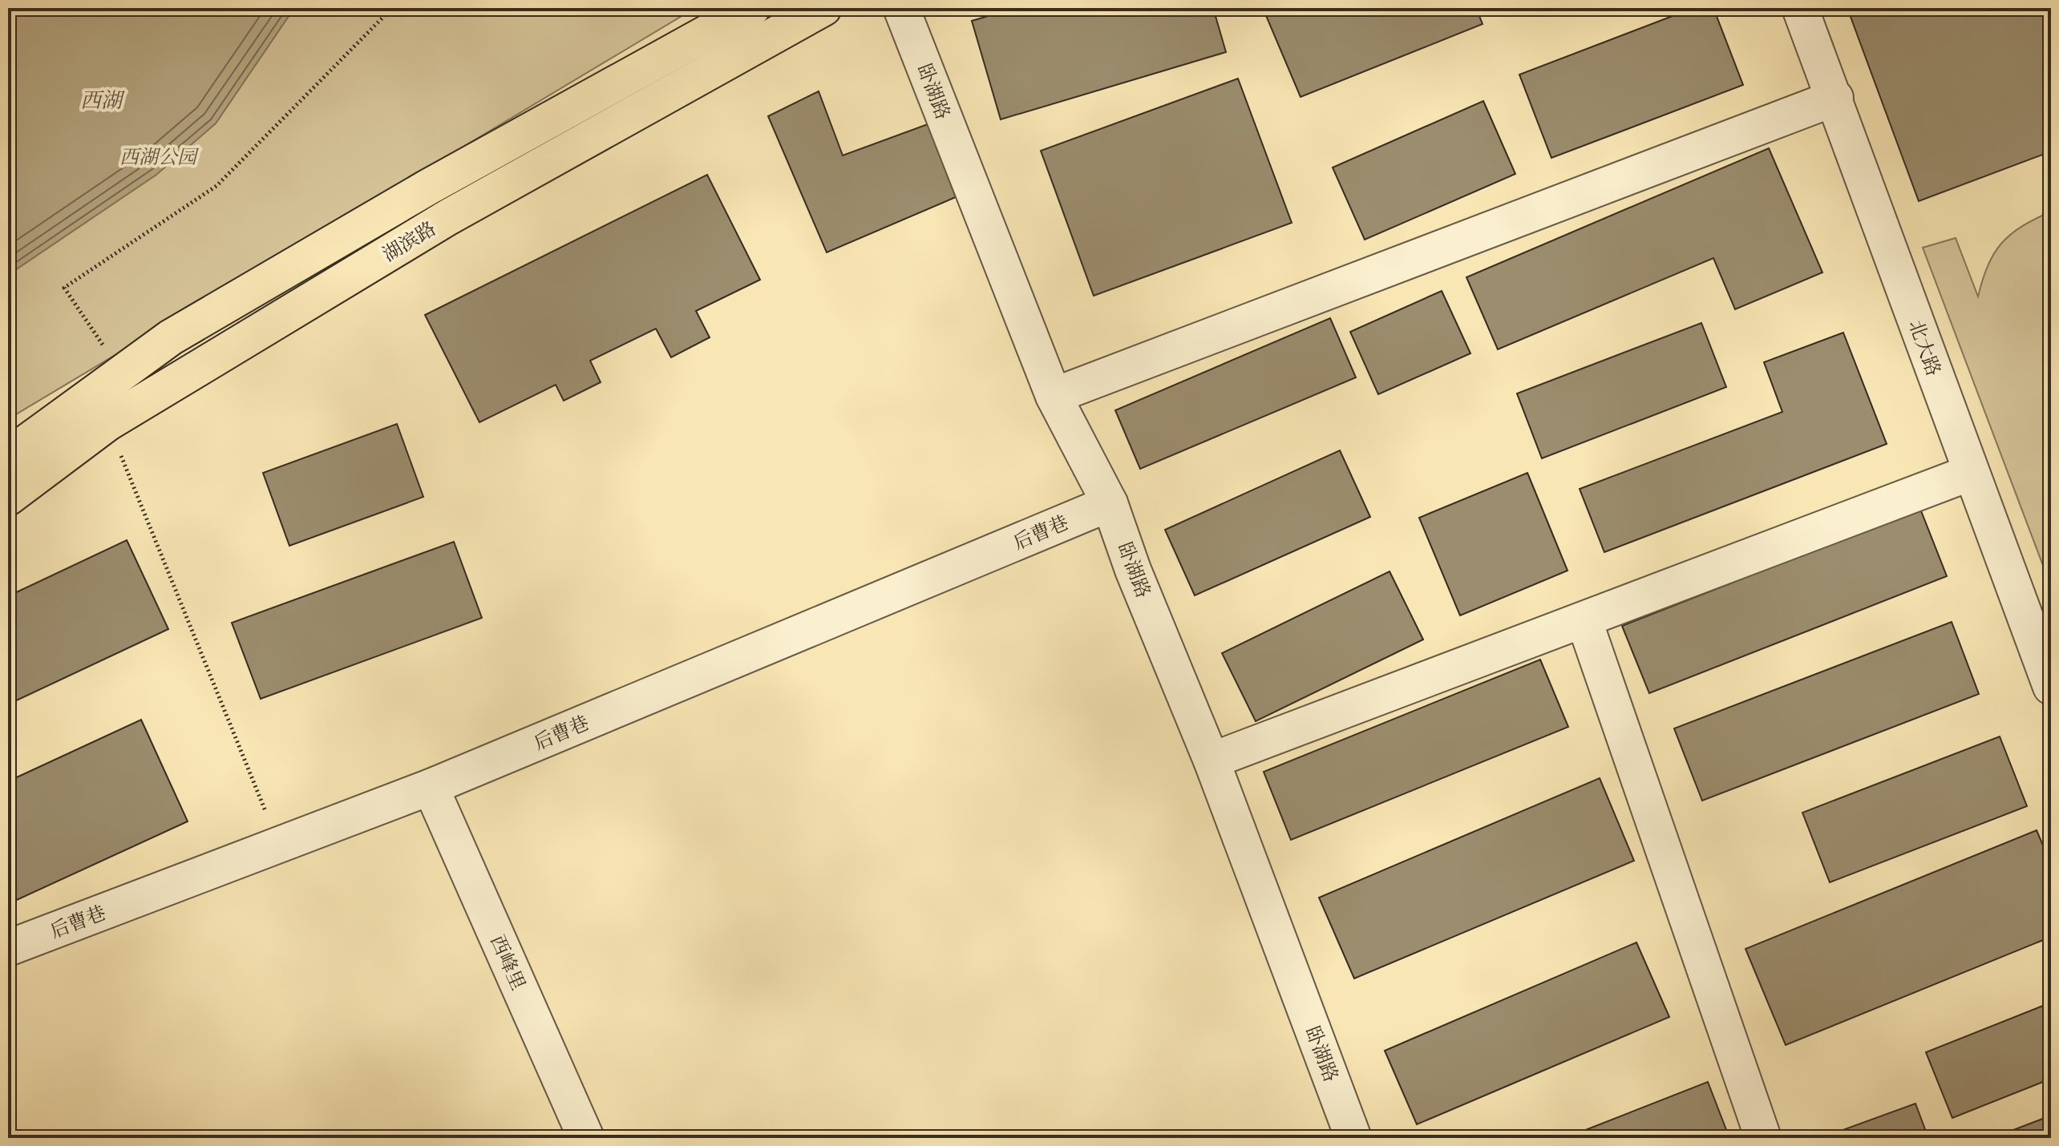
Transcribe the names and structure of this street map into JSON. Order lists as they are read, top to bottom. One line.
{"streets":{"main road":["湖滨路"],"street":["卧湖路","北大路","后曹巷","西峰里"]},"crossings":[["卧湖路","后曹巷"],["后曹巷","西峰里"]],"water":["西湖"],"parks":["西湖公园"]}
